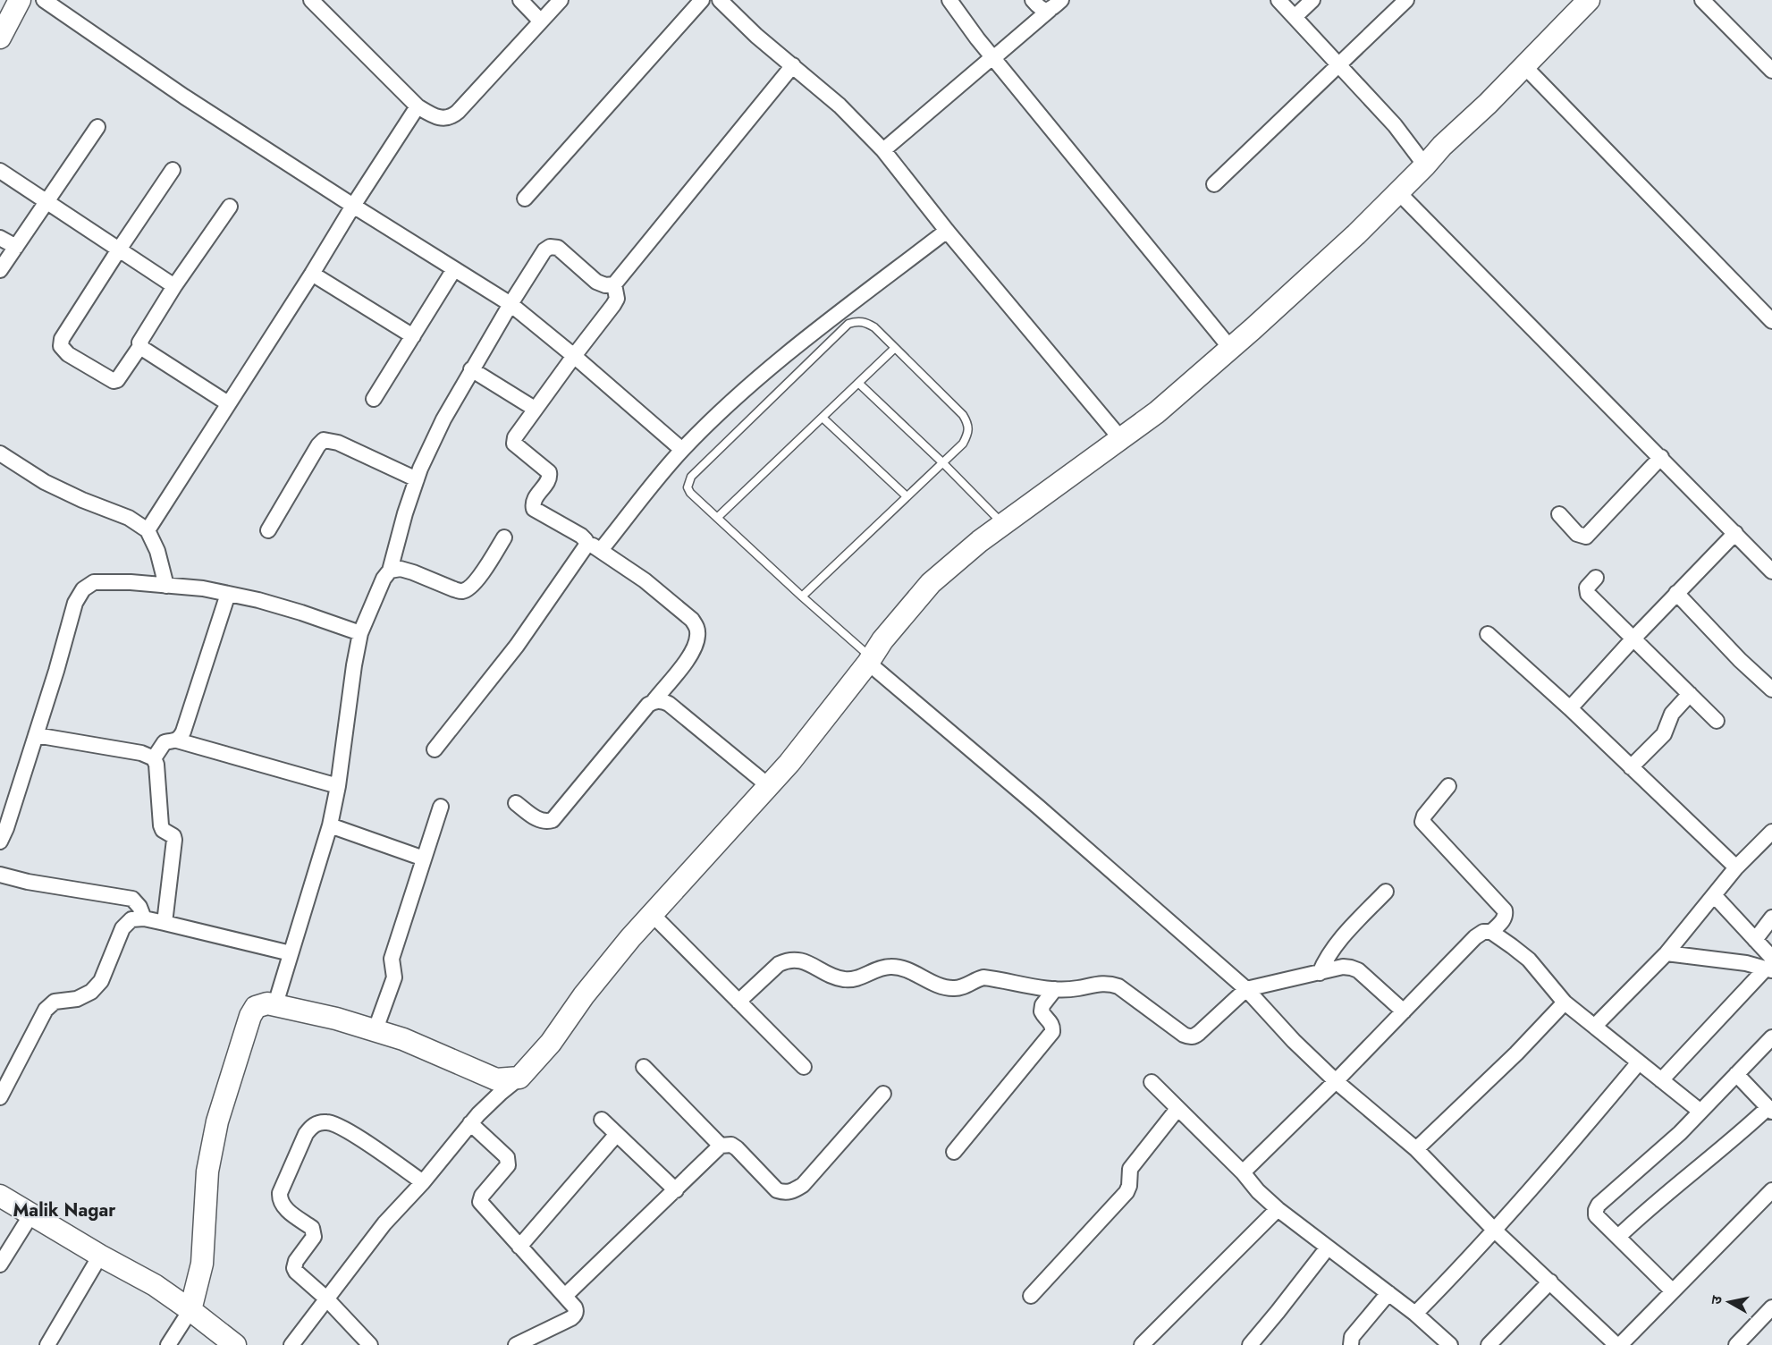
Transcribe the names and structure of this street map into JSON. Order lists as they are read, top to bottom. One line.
{"districts":["Malik Nagar"],"north":"left"}
